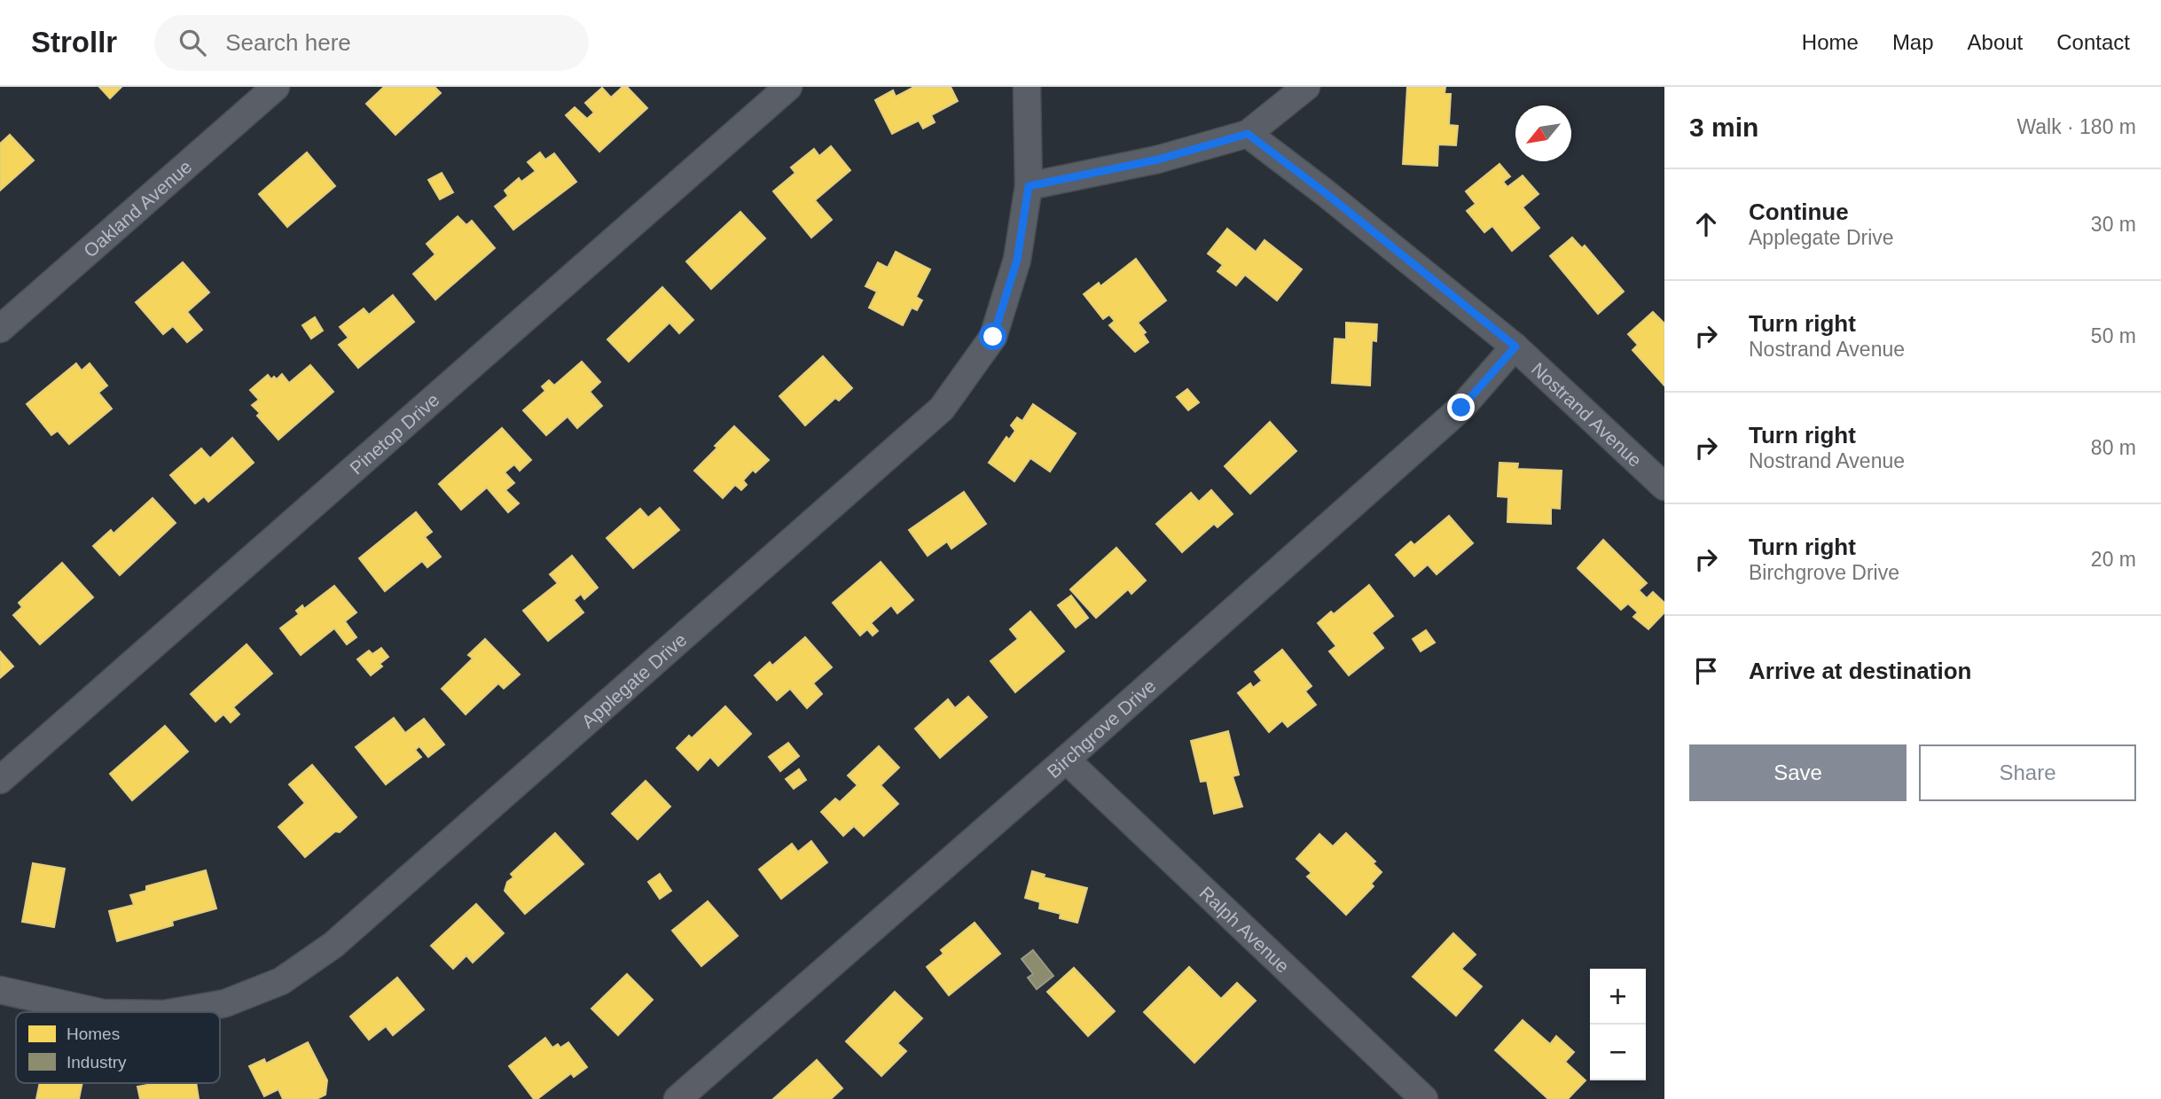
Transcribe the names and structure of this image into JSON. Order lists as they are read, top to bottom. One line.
{"streets":{"street":["Oakland Avenue","Nostrand Avenue","Pinetop Drive","Applegate Drive","Birchgrove Drive","Ralph Avenue"]},"crossings":[["Nostrand Avenue","Birchgrove Drive"],["Birchgrove Drive","Ralph Avenue"]],"legend":["Homes","Industry"],"north":"bottom left","page":{"header":"Strollr","search":"Search here","nav":["Home","Map","About","Contact"],"heading":["3 min","Walk · 180 m"],"list":[["Continue","Applegate Drive","30 m"],["Turn right","Nostrand Avenue","50 m"],["Turn right","Nostrand Avenue","80 m"],["Turn right","Birchgrove Drive","20 m"],"Arrive at destination"],"buttons":["Save","Share"],"map_buttons":["+","−"]}}
